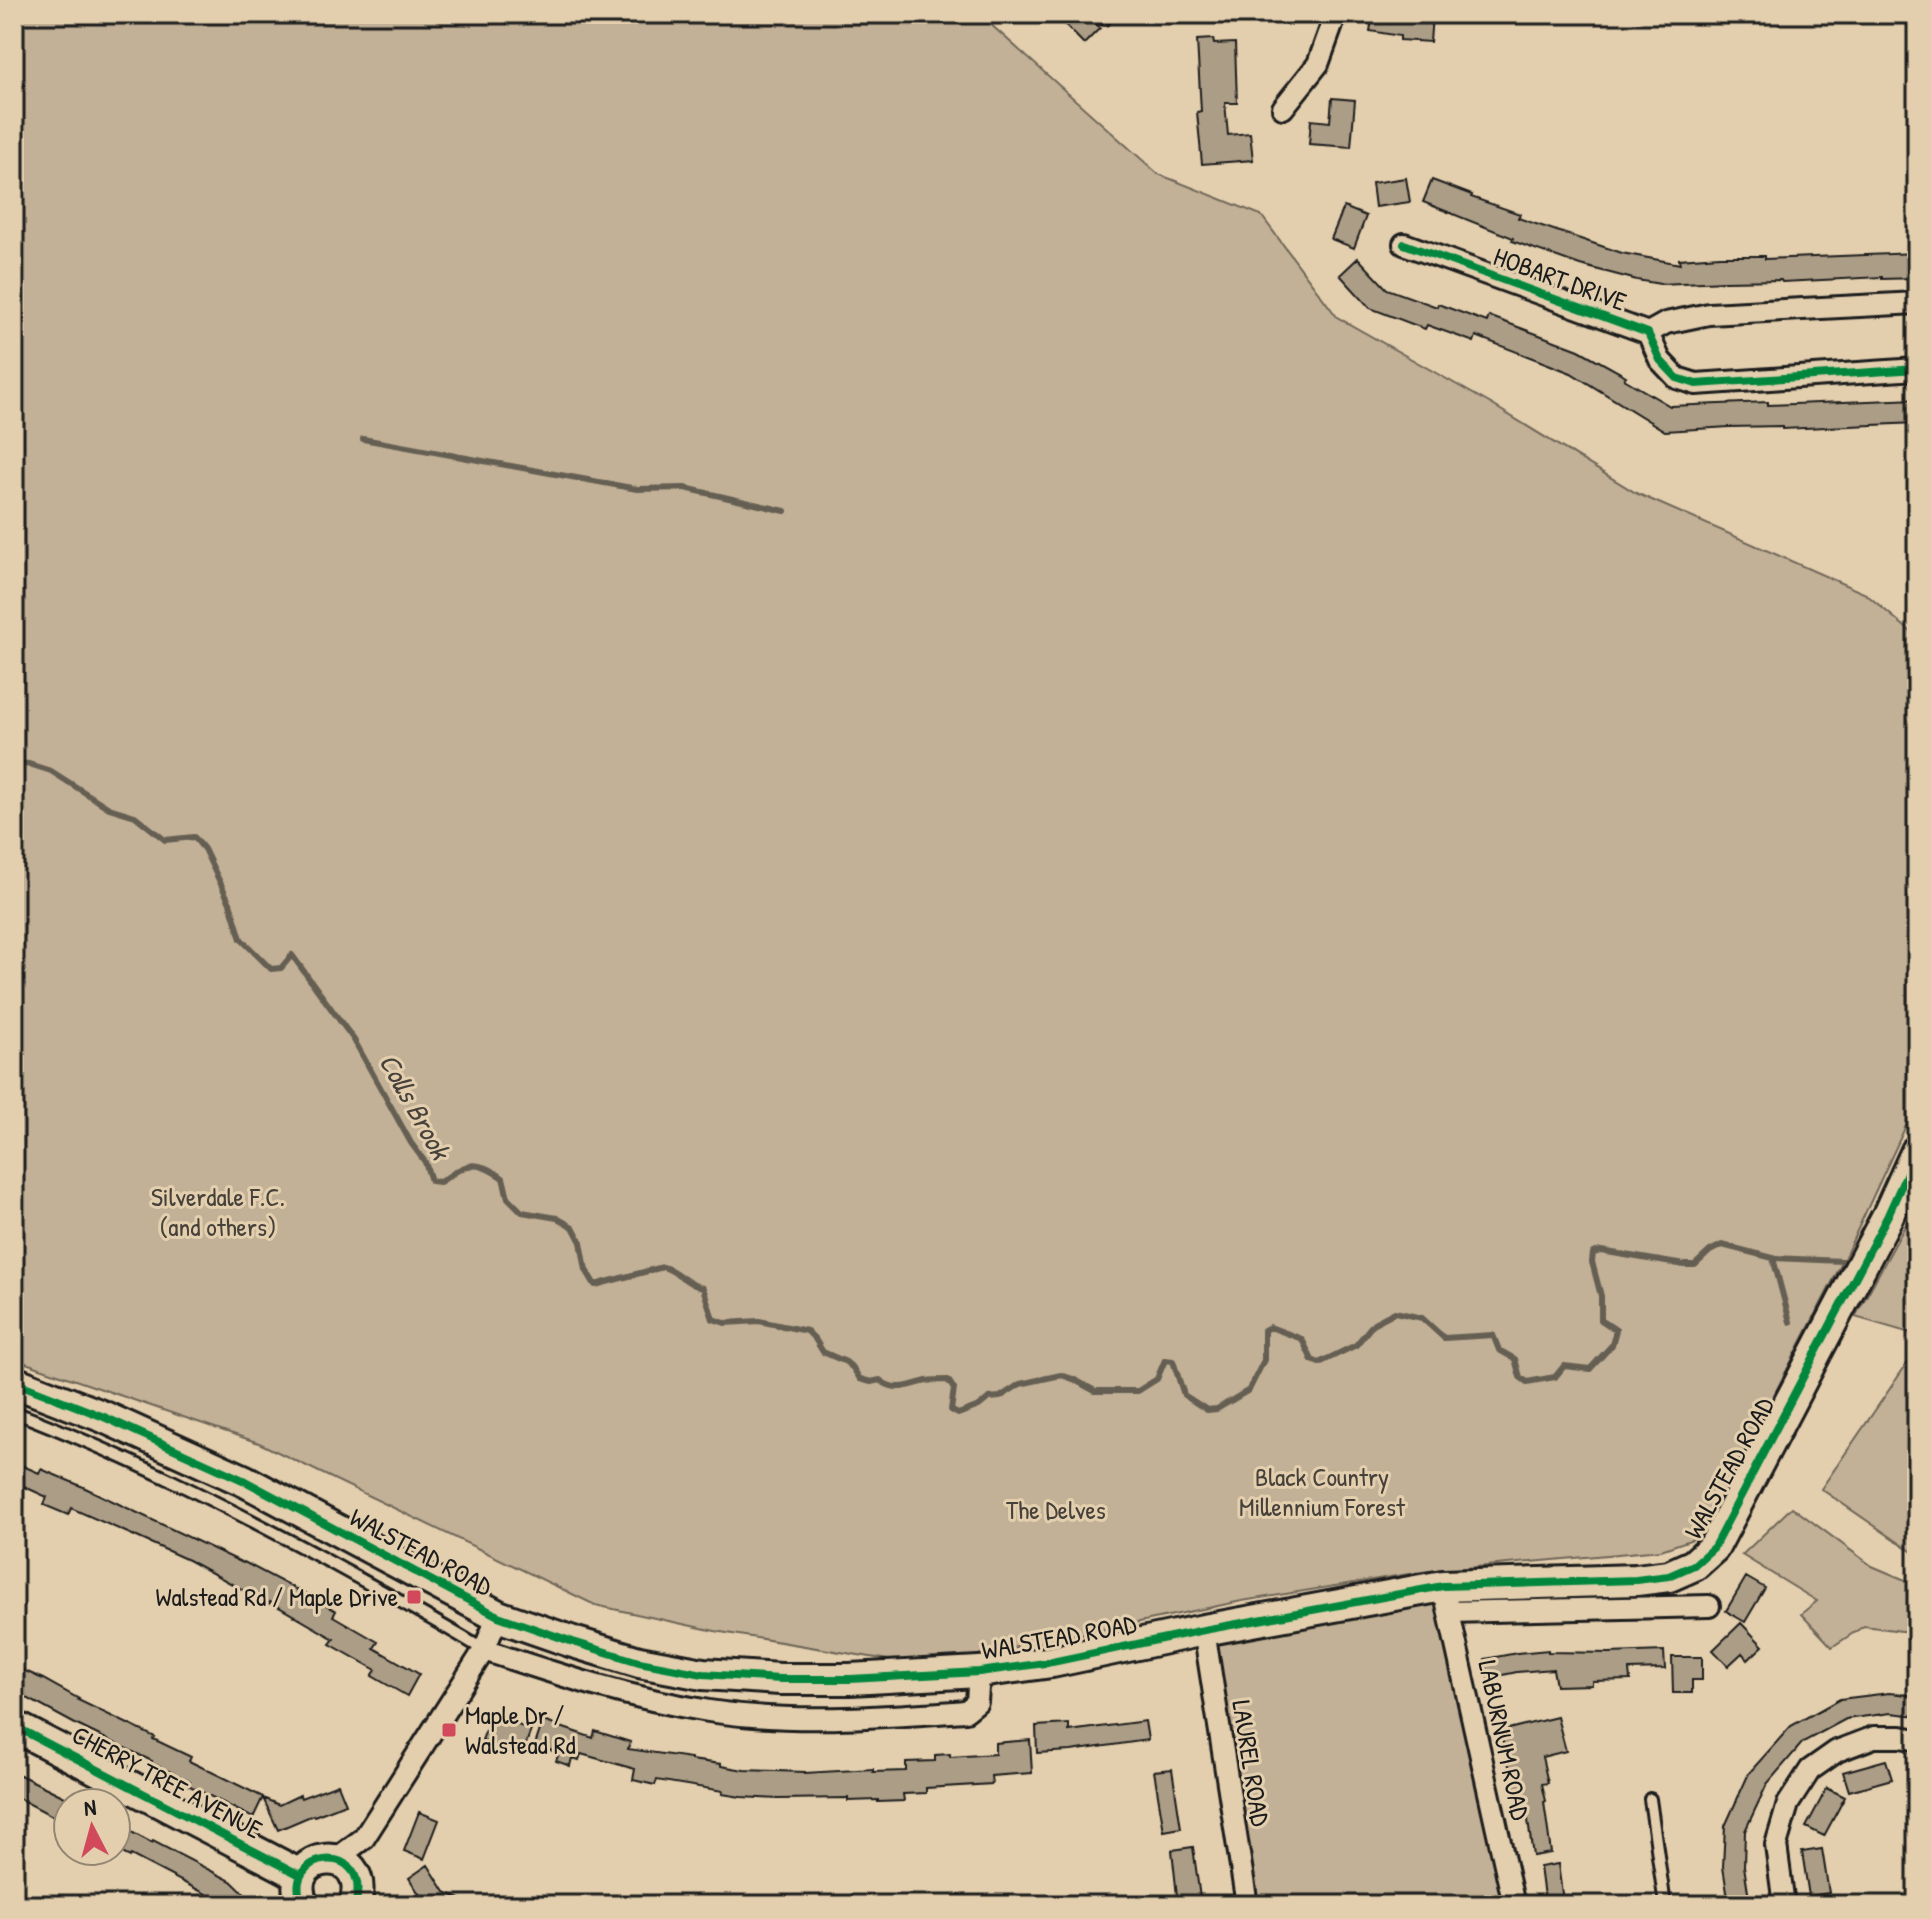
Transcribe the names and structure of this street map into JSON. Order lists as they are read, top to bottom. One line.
{"streets":{"street":["HOBART DRIVE","WALSTEAD ROAD","LABURNUM ROAD","LAUREL ROAD","CHERRY TREE AVENUE"]},"crossings":[["WALSTEAD ROAD","LABURNUM ROAD"],["WALSTEAD ROAD","LAUREL ROAD"]],"water":["Colls Brook"],"parks":["Silverdale F.C. (and others)","Black Country Millennium Forest","The Delves"],"places":{"transit":["Walstead Rd / Maple Drive","Maple Dr / Walstead Rd"]},"north":"top"}
